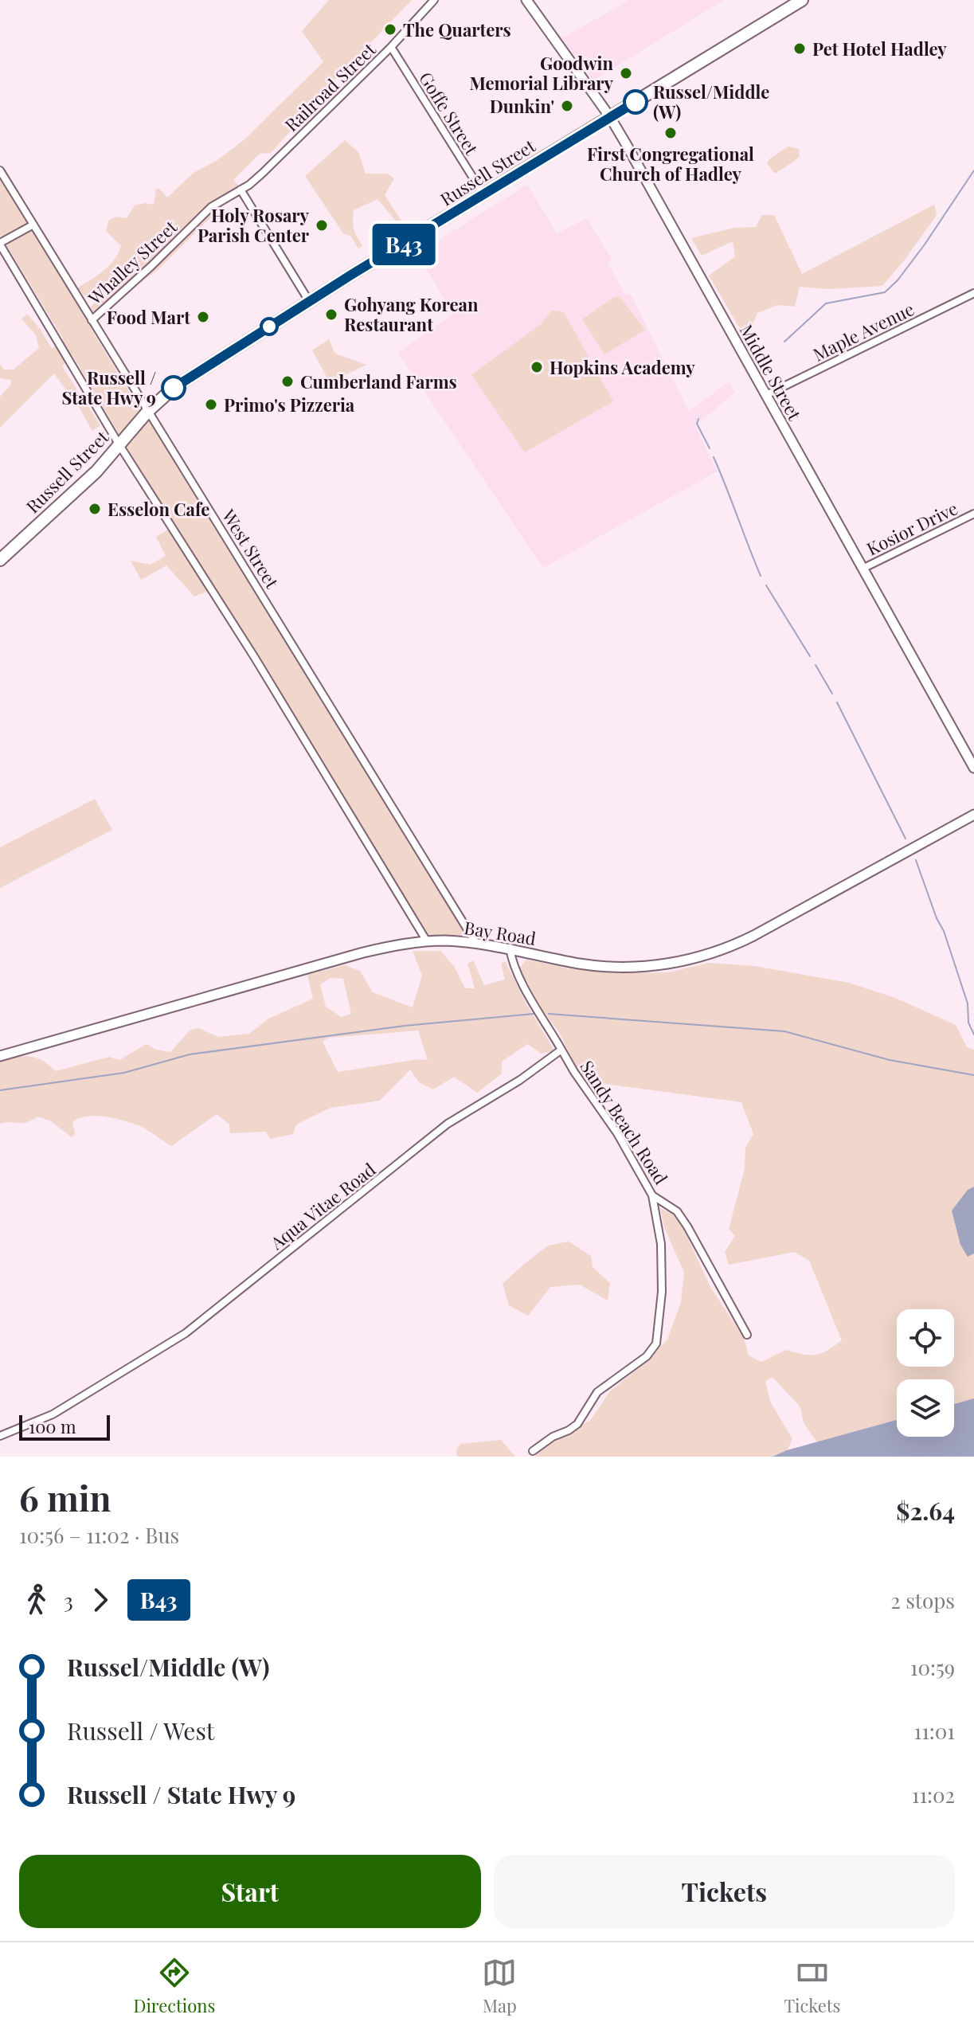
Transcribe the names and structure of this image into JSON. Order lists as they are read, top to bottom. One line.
{"streets":{"highway":["Russell Street"],"main road":["Middle Street","Bay Road"],"street":["Railroad Street","Goffe Street","Whalley Street","Maple Avenue","Kosior Drive","West Street","Sandy Beach Road","Aqua Vitae Road"]},"crossings":[["Railroad Street","Goffe Street"],["Railroad Street","Whalley Street"],["Goffe Street","Russell Street"],["Russell Street","Middle Street"],["Russell Street","West Street"],["Whalley Street","West Street"],["Maple Avenue","Middle Street"],["Middle Street","Kosior Drive"],["West Street","Bay Road"],["Sandy Beach Road","Aqua Vitae Road"]],"places":["The Quarters","Pet Hotel Hadley","Goodwin Memorial Library","Russel/Middle (W)","Dunkin'","First Congregational Church of Hadley","Holy Rosary Parish Center","Gohyang Korean Restaurant","Food Mart","Hopkins Academy","Cumberland Farms","Russell / State Hwy 9","Primo's Pizzeria","Esselon Cafe"],"lines":["bus line B43"],"scale_bar":"100 m","page":{"on_map":"B43","scale":"100 m","heading":["6 min","10:56 – 11:02 · Bus","$2.64"],"legs":["3","B43","2 stops"],"list":[{"name":"Russel/Middle (W)","value":"10:59"},{"name":"Russell / West","value":"11:01"},{"name":"Russell / State Hwy 9","value":"11:02"}],"buttons":["Start","Tickets"],"tabs":["Directions","Map","Tickets"]}}
